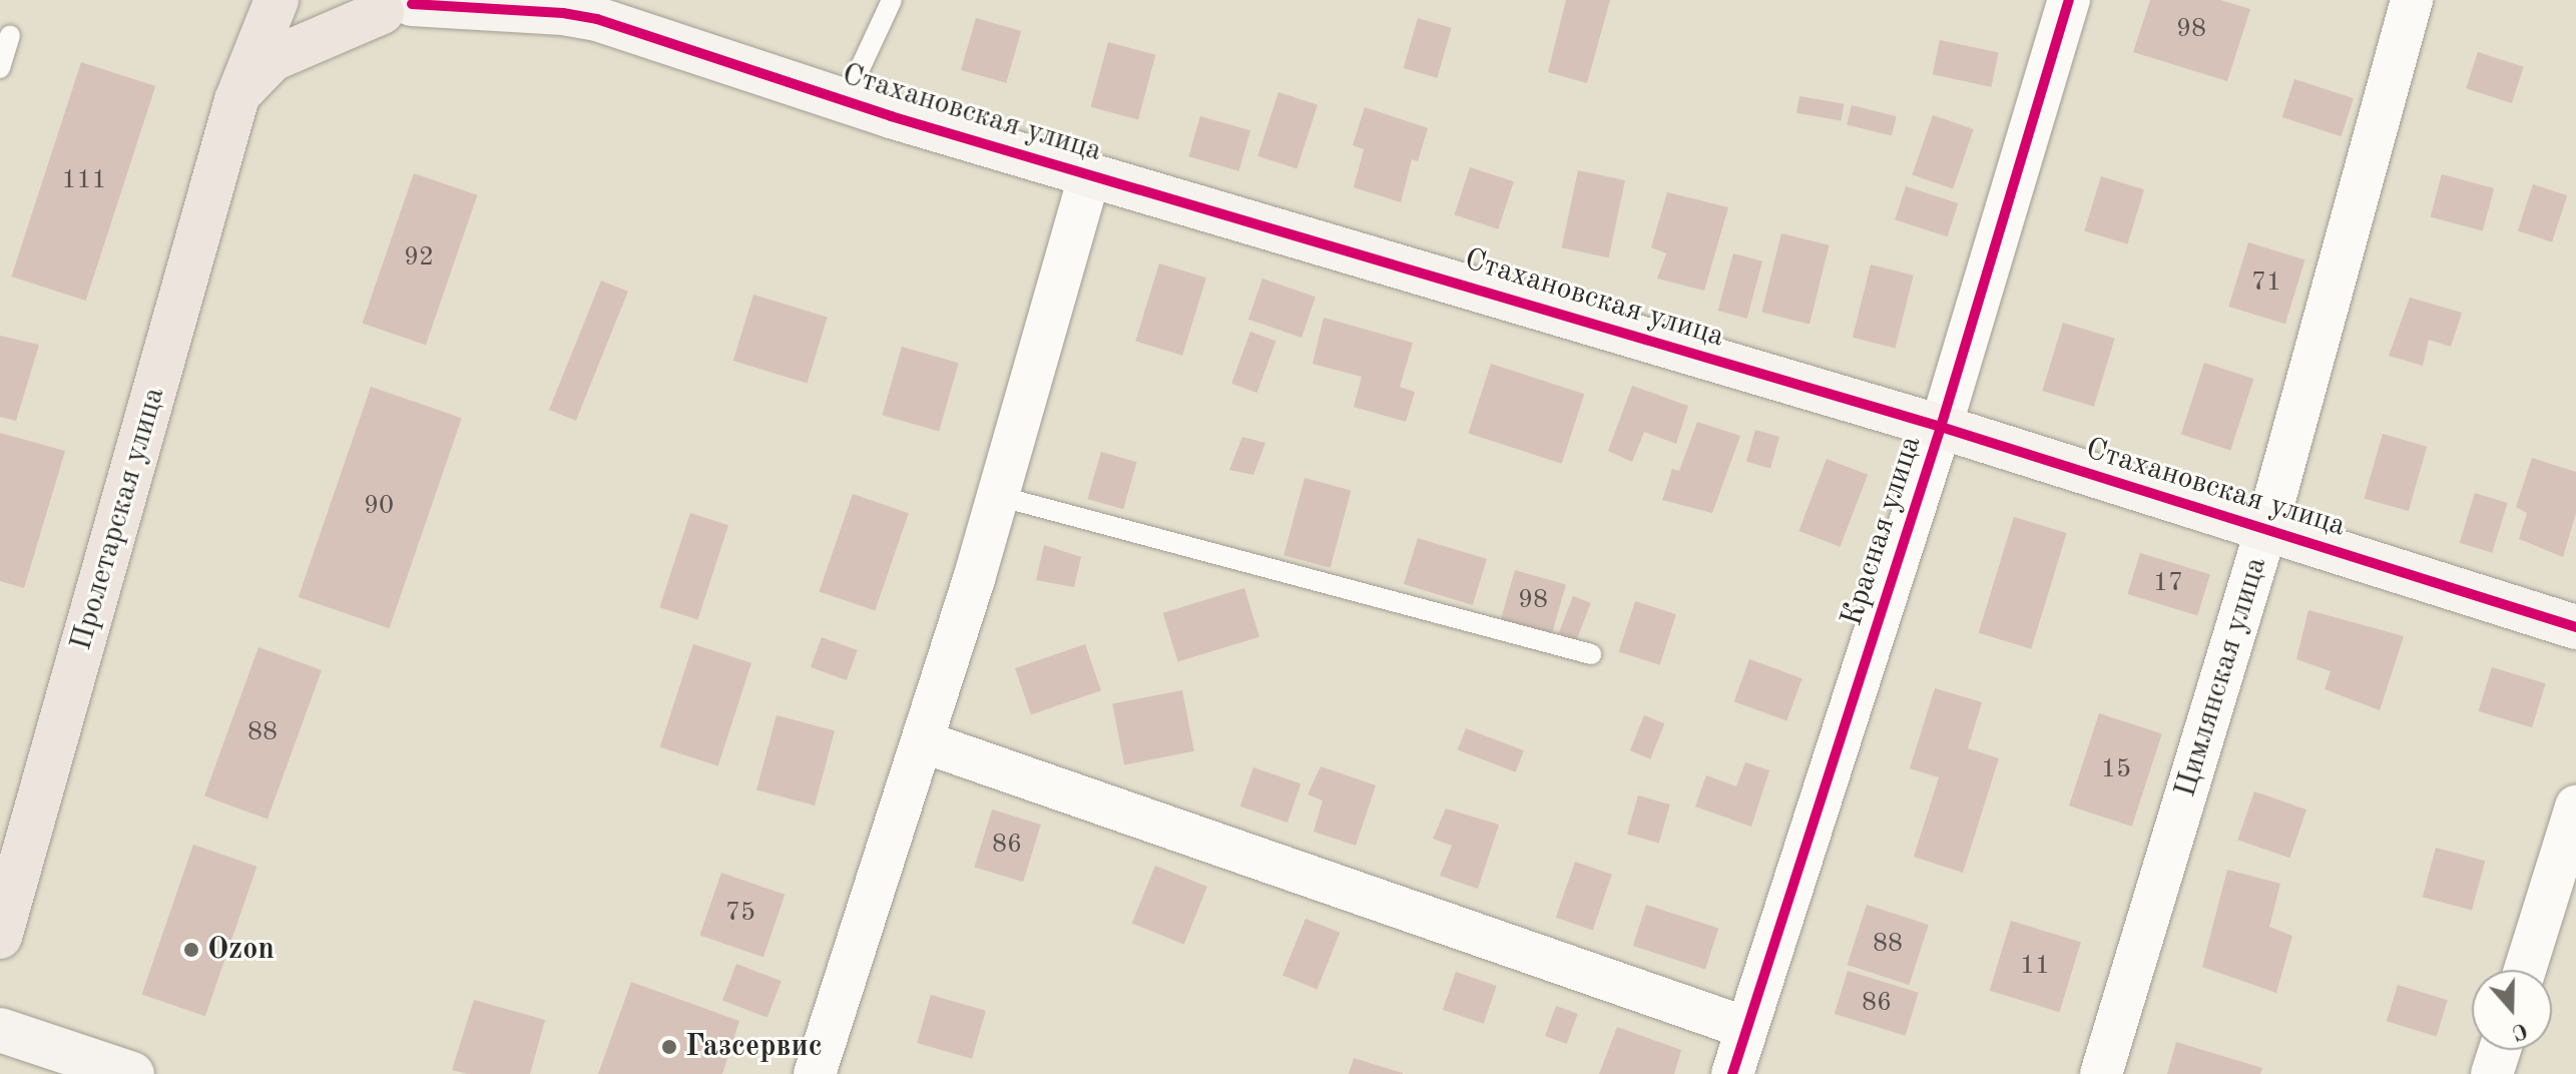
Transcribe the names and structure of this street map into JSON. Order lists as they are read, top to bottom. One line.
{"streets":{"main road":["Пролетарская улица"],"street":["Стахановская улица","Красная улица","Цимлянская улица"]},"crossings":[["Стахановская улица","Пролетарская улица"],["Стахановская улица","Красная улица"],["Стахановская улица","Цимлянская улица"]],"places":["Ozon","Газсервис"],"house_numbers":["98","111","92","71","90","17","98","88","15","86","75","88","11","86"],"north":"bottom"}
